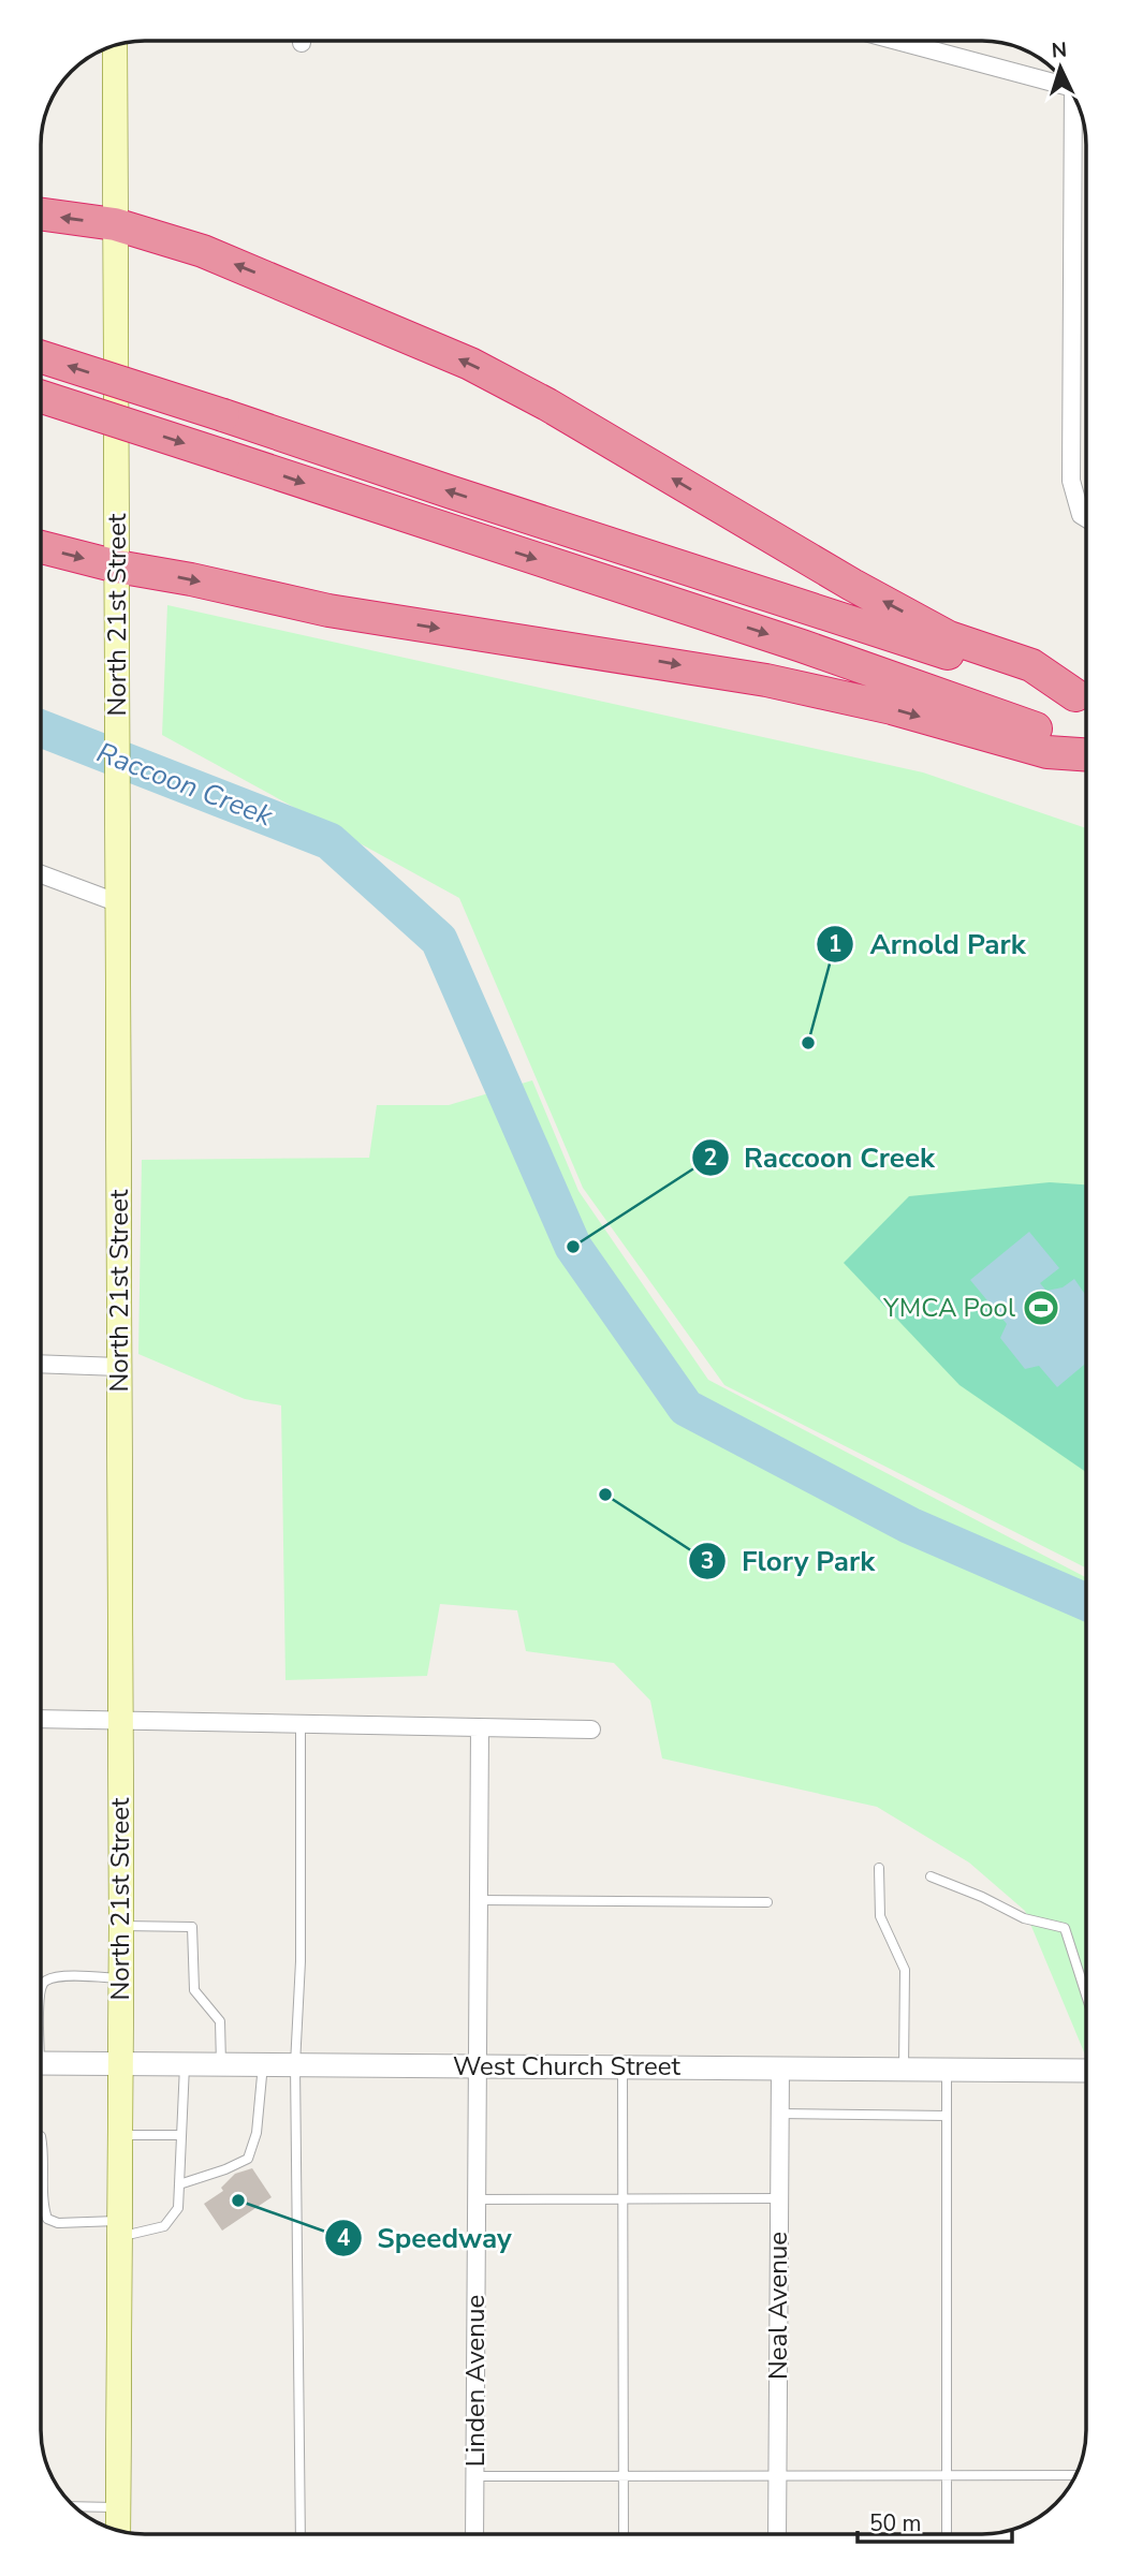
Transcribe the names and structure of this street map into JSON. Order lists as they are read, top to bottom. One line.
{"streets":{"main road":["North 21st Street"],"street":["West Church Street","Neal Avenue","Linden Avenue"]},"crossings":[["North 21st Street","West Church Street"],["West Church Street","Neal Avenue"],["West Church Street","Linden Avenue"]],"water":["Raccoon Creek"],"places":{"other":["Arnold Park","Raccoon Creek","Flory Park","Speedway"],"sports":["YMCA Pool"]},"scale_bar":"50 m","north":"top"}
